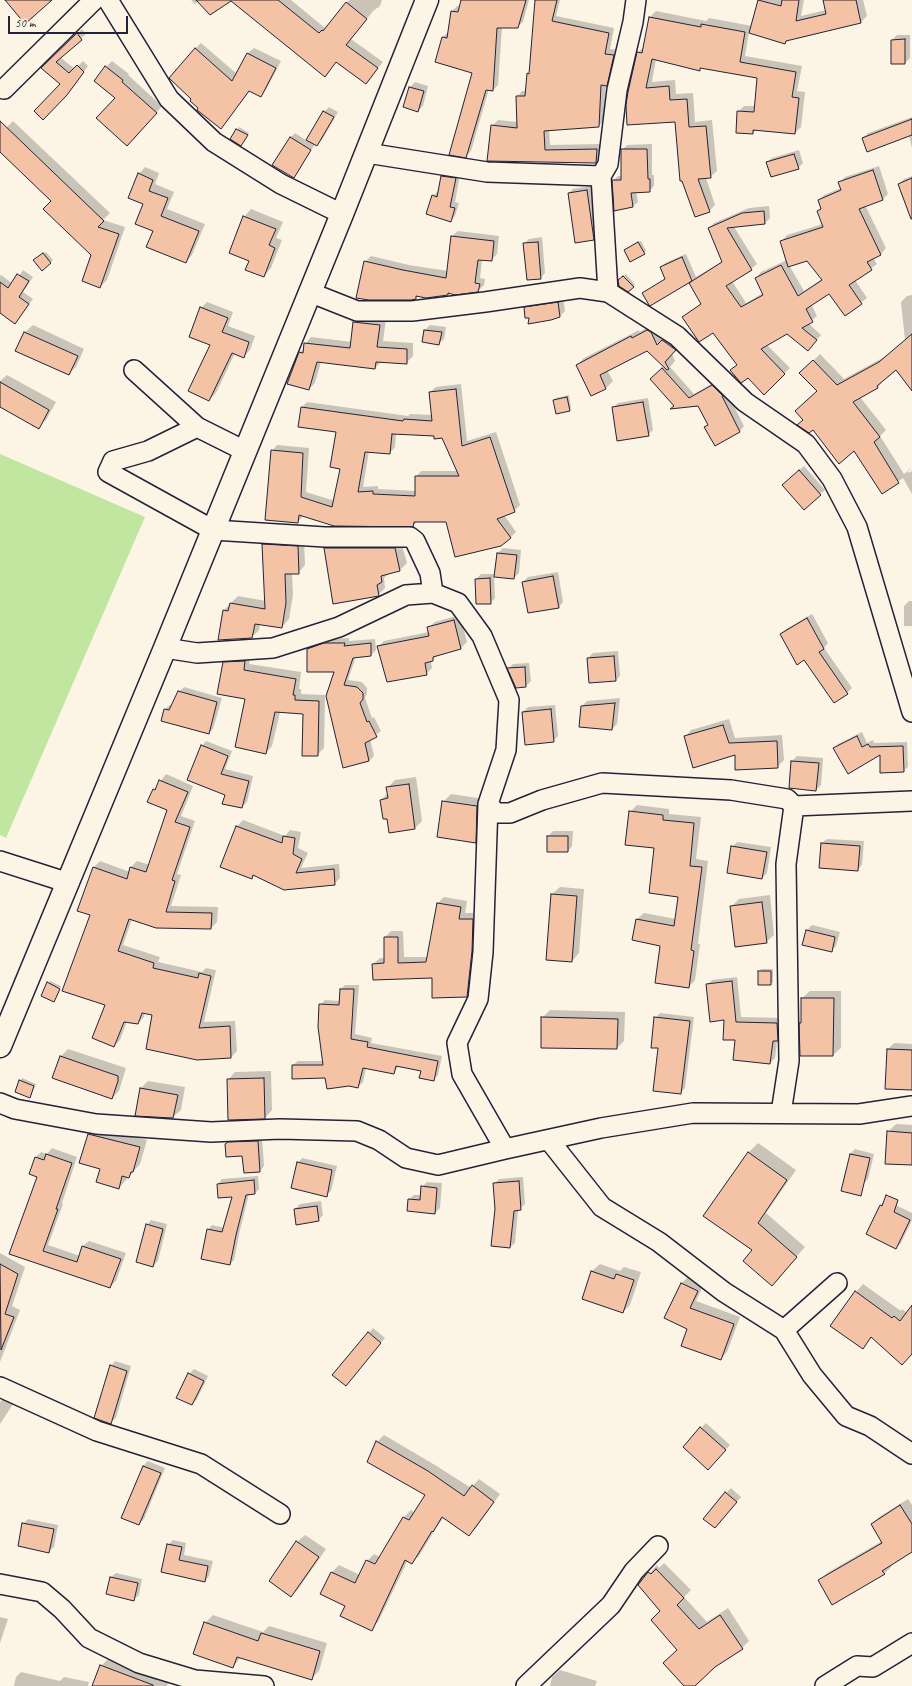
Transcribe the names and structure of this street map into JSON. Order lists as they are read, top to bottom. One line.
{"scale_bar":"50 m"}
